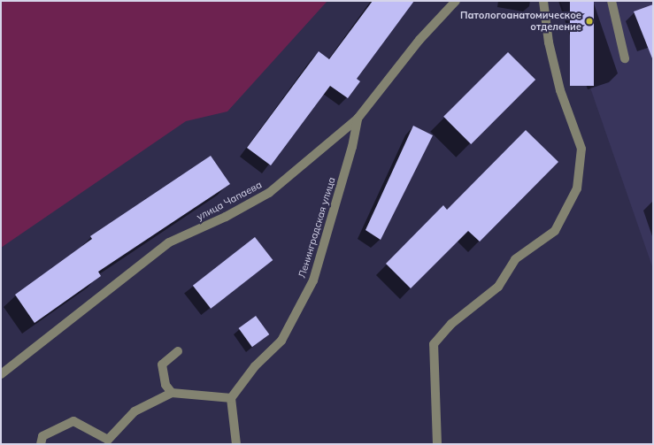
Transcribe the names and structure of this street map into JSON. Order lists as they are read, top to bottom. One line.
{"streets":{"street":["улица Чапаева","Ленинградская улица"]},"crossings":[["улица Чапаева","Ленинградская улица"]],"places":["Патологоанатомическое отделение"]}
